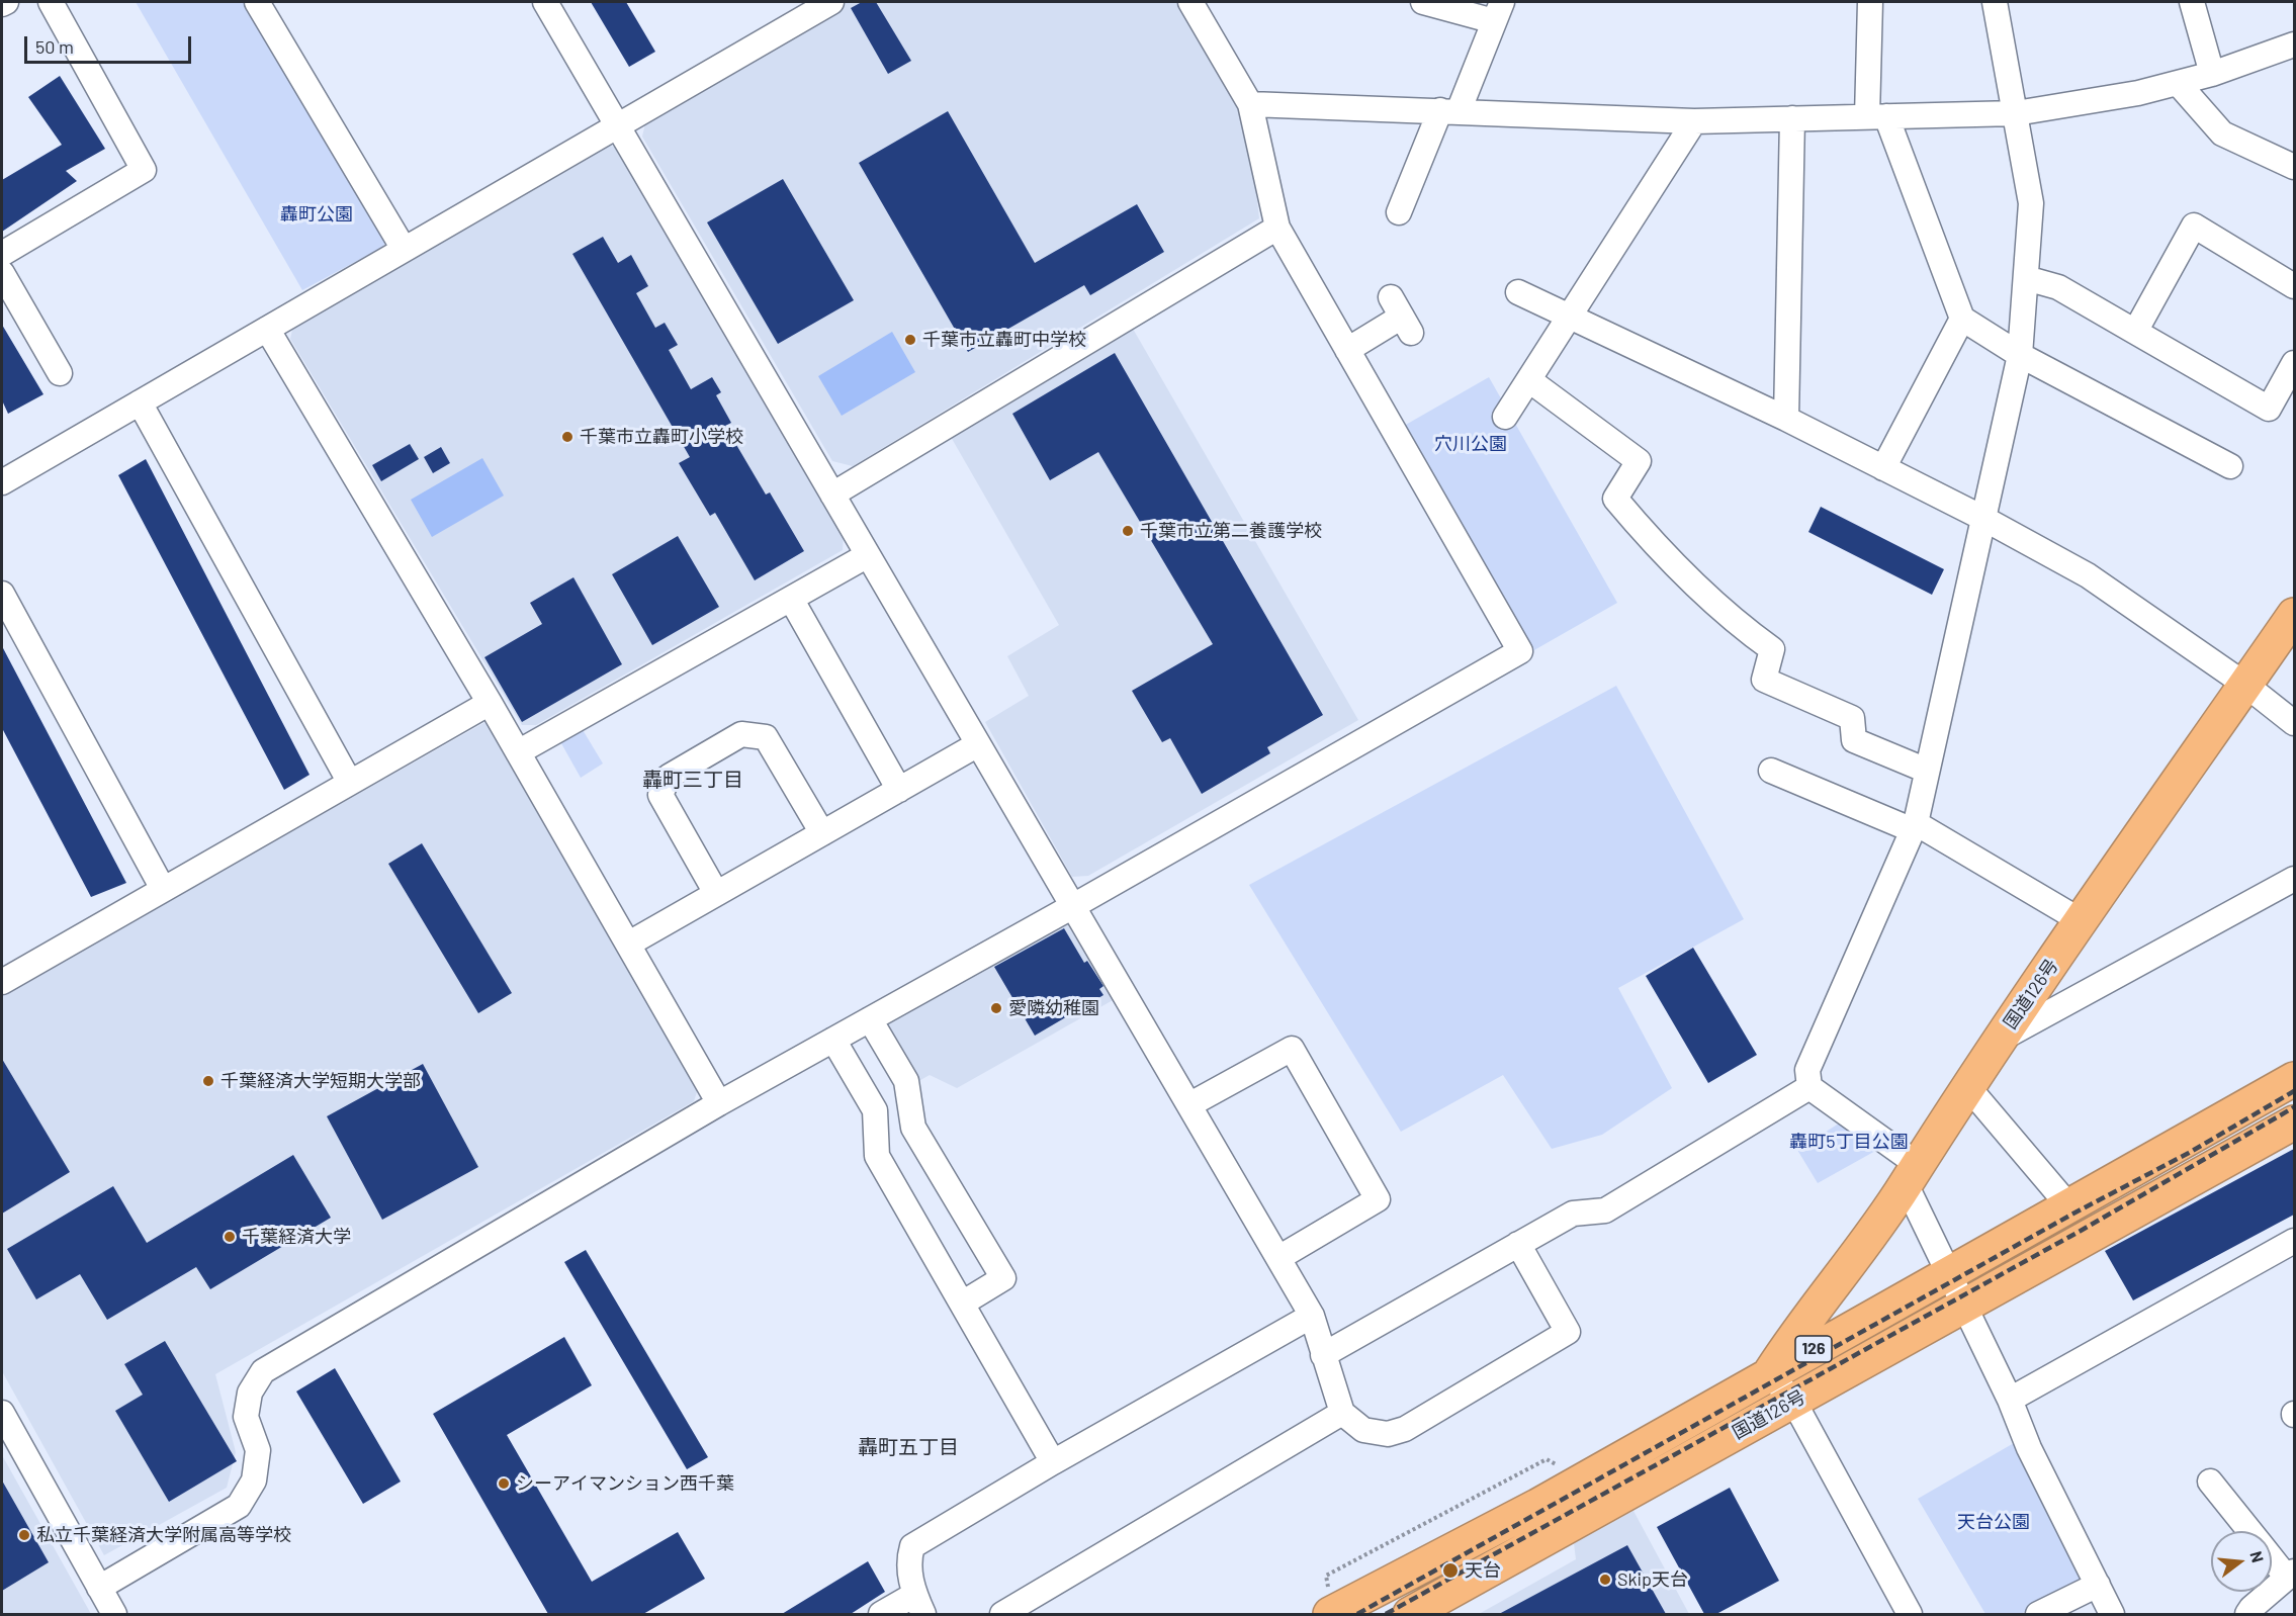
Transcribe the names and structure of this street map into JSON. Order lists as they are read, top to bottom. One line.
{"streets":{"highway":["国道126号","126"]},"districts":["轟町三丁目","轟町五丁目"],"parks":["轟町公園","穴川公園","轟町5丁目公園","天台公園"],"places":["千葉市立轟町中学校","千葉市立轟町小学校","千葉市立第二養護学校","愛隣幼稚園","千葉経済大学短期大学部","千葉経済大学","シーアイマンション西千葉","私立千葉経済大学附属高等学校","天台","Skip天台"],"scale_bar":"50 m","north":"right"}
